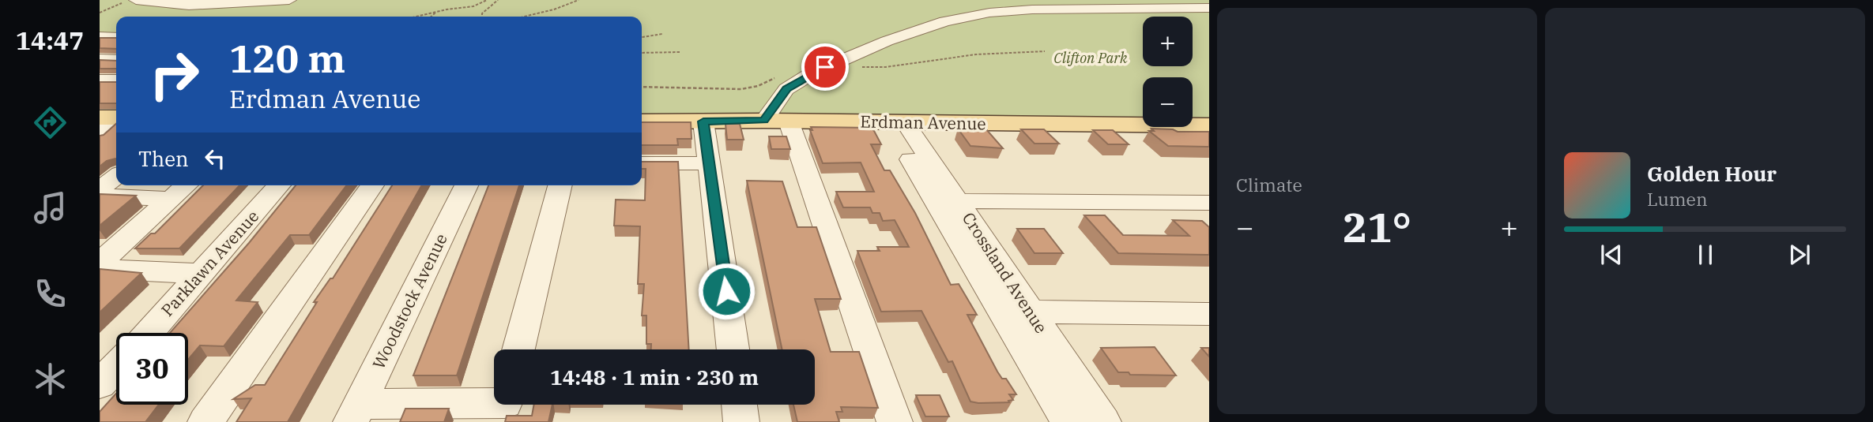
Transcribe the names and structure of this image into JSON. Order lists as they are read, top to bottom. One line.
{"streets":{"main road":["Erdman Avenue"],"street":["Parklawn Avenue","Crossland Avenue","Woodstock Avenue"]},"crossings":[["Erdman Avenue","Crossland Avenue"]],"parks":["Clifton Park"],"page":{"tabs":"14:47","tile":"Climate","map_buttons":["+","−"],"turn":["120 m","Erdman Avenue"],"then":"Then","song":["Golden Hour","Lumen"],"heat":["−","21°","+"],"limit":"30","trip":"14:48 · 1 min · 230 m"}}
